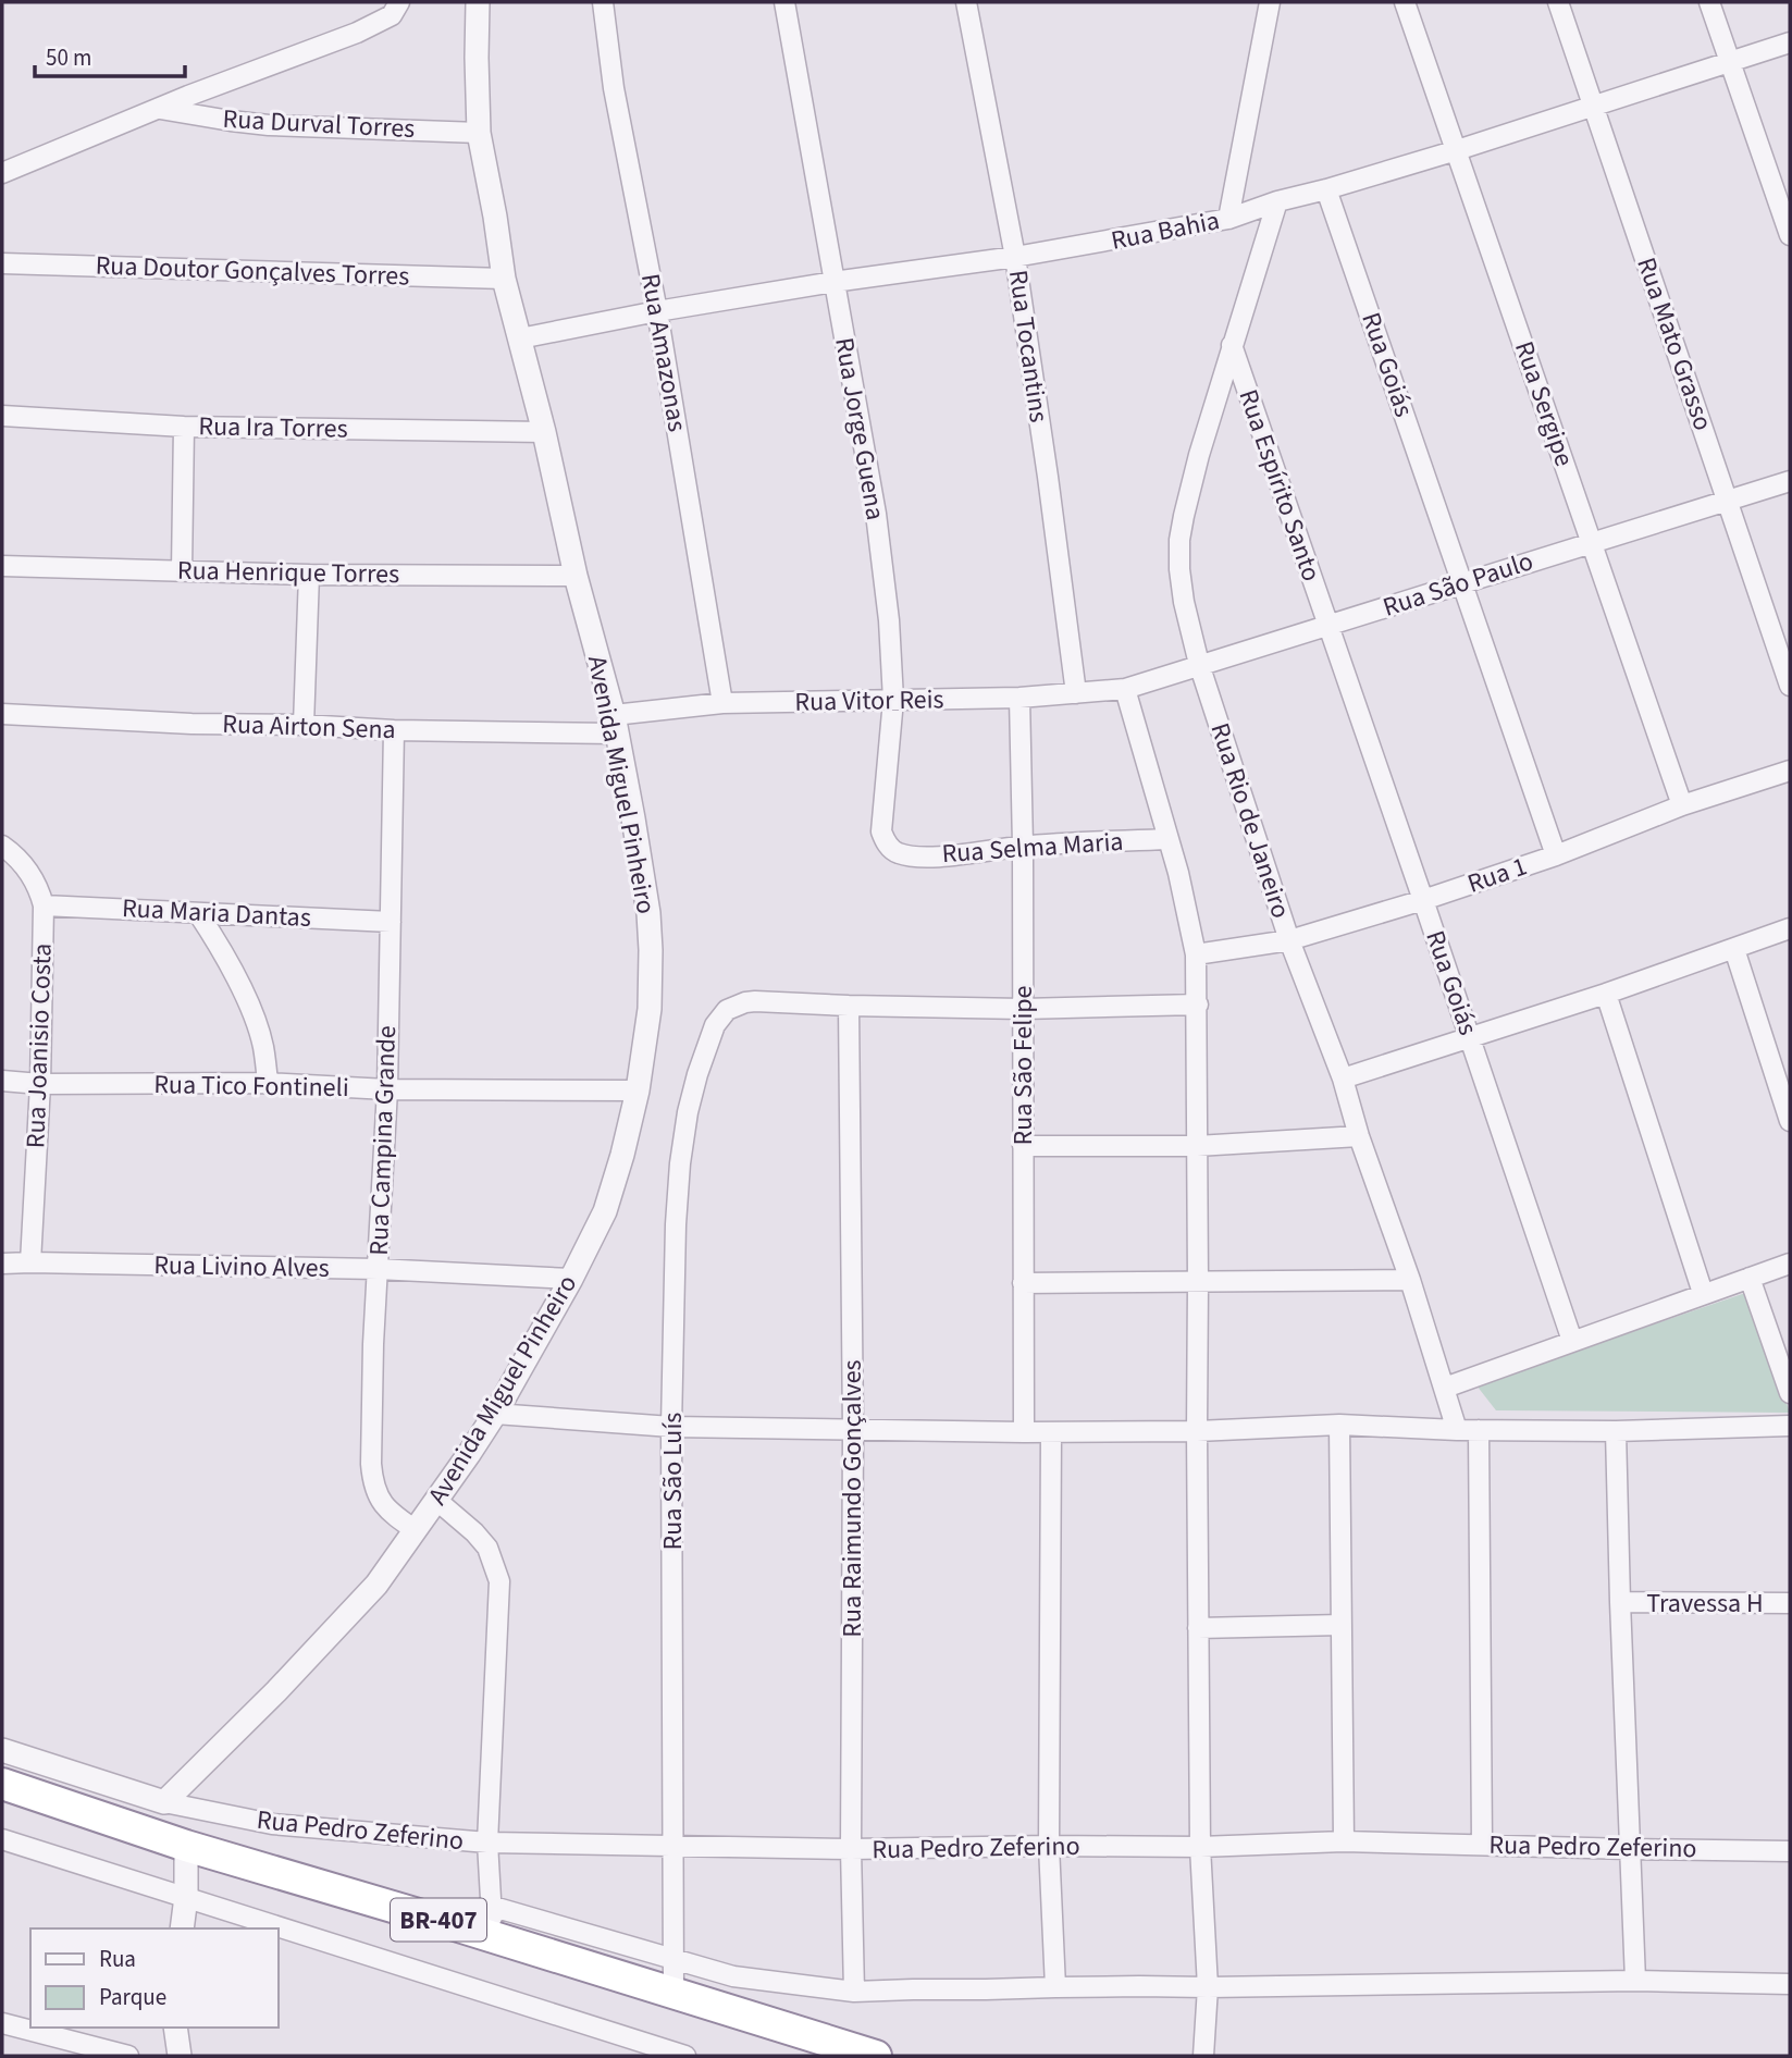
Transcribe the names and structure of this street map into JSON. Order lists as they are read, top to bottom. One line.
{"streets":{"highway":["BR-407"],"street":["Rua Durval Torres","Rua Bahia","Rua Doutor Gonçalves Torres","Rua Mato Grasso","Rua Tocantins","Rua Amazonas","Rua Goiás","Rua Sergipe","Rua Ira Torres","Rua Jorge Guena","Rua Espírito Santo","Rua Henrique Torres","Rua São Paulo","Rua Vitor Reis","Rua Airton Sena","Avenida Miguel Pinheiro","Rua Rio de Janeiro","Rua Selma Maria","Rua 1","Rua Maria Dantas","Rua Joanisio Costa","Rua São Felipe","Rua Tico Fontineli","Rua Campina Grande","Rua Livino Alves","Rua São Luís","Rua Raimundo Gonçalves","Travessa H","Rua Pedro Zeferino"]},"crossings":[["Rua Durval Torres","Avenida Miguel Pinheiro"],["Rua Bahia","Rua Mato Grasso"],["Rua Bahia","Rua Tocantins"],["Rua Bahia","Rua Amazonas"],["Rua Bahia","Rua Goiás"],["Rua Bahia","Rua Sergipe"],["Rua Bahia","Rua Jorge Guena"],["Rua Bahia","Avenida Miguel Pinheiro"],["Rua Bahia","Rua Rio de Janeiro"],["Rua Doutor Gonçalves Torres","Avenida Miguel Pinheiro"],["Rua Mato Grasso","Rua São Paulo"],["Rua Tocantins","Rua Vitor Reis"],["Rua Amazonas","Rua Vitor Reis"],["Rua Goiás","Rua Espírito Santo"],["Rua Goiás","Rua São Paulo"],["Rua Goiás","Rua 1"],["Rua Sergipe","Rua São Paulo"],["Rua Sergipe","Rua 1"],["Rua Ira Torres","Avenida Miguel Pinheiro"],["Rua Jorge Guena","Rua Vitor Reis"],["Rua Jorge Guena","Rua Selma Maria"],["Rua Espírito Santo","Rua São Paulo"],["Rua Espírito Santo","Rua Rio de Janeiro"],["Rua Henrique Torres","Avenida Miguel Pinheiro"],["Rua São Paulo","Rua Vitor Reis"],["Rua São Paulo","Rua Rio de Janeiro"],["Rua Vitor Reis","Rua Airton Sena"],["Rua Vitor Reis","Avenida Miguel Pinheiro"],["Rua Vitor Reis","Rua São Felipe"],["Rua Airton Sena","Avenida Miguel Pinheiro"],["Rua Airton Sena","Rua Campina Grande"],["Avenida Miguel Pinheiro","Rua Tico Fontineli"],["Avenida Miguel Pinheiro","Rua Campina Grande"],["Avenida Miguel Pinheiro","Rua Livino Alves"],["Avenida Miguel Pinheiro","Rua Pedro Zeferino"],["Avenida Miguel Pinheiro","BR-407"],["Rua Rio de Janeiro","Rua 1"],["Rua Selma Maria","Rua São Felipe"],["Rua Maria Dantas","Rua Joanisio Costa"],["Rua Maria Dantas","Rua Campina Grande"],["Rua Joanisio Costa","Rua Tico Fontineli"],["Rua Joanisio Costa","Rua Livino Alves"],["Rua Tico Fontineli","Rua Campina Grande"],["Rua Campina Grande","Rua Livino Alves"],["Rua São Luís","Rua Raimundo Gonçalves"],["Rua São Luís","Rua Pedro Zeferino"],["Rua São Luís","BR-407"],["Rua Raimundo Gonçalves","Rua Pedro Zeferino"]],"legend":["Rua","Parque"],"scale_bar":"50 m"}
